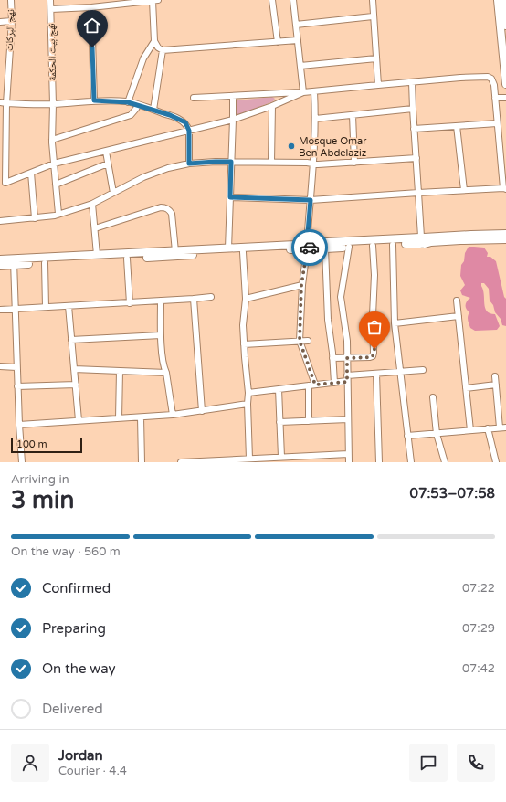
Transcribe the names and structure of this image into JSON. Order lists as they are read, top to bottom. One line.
{"streets":{"street":["نهج البركات","نهج بيت الحكمة"]},"places":["Mosque Omar Ben Abdelaziz"],"scale_bar":"100 m","page":{"scale":"100 m","heading":["3 min","Arriving in","07:53–07:58"],"panel":["Jordan","Courier · 4.4"],"bar":"On the way · 560 m","list":[["Confirmed","07:22"],["Preparing","07:29"],["On the way","07:42"],"Delivered"]}}
